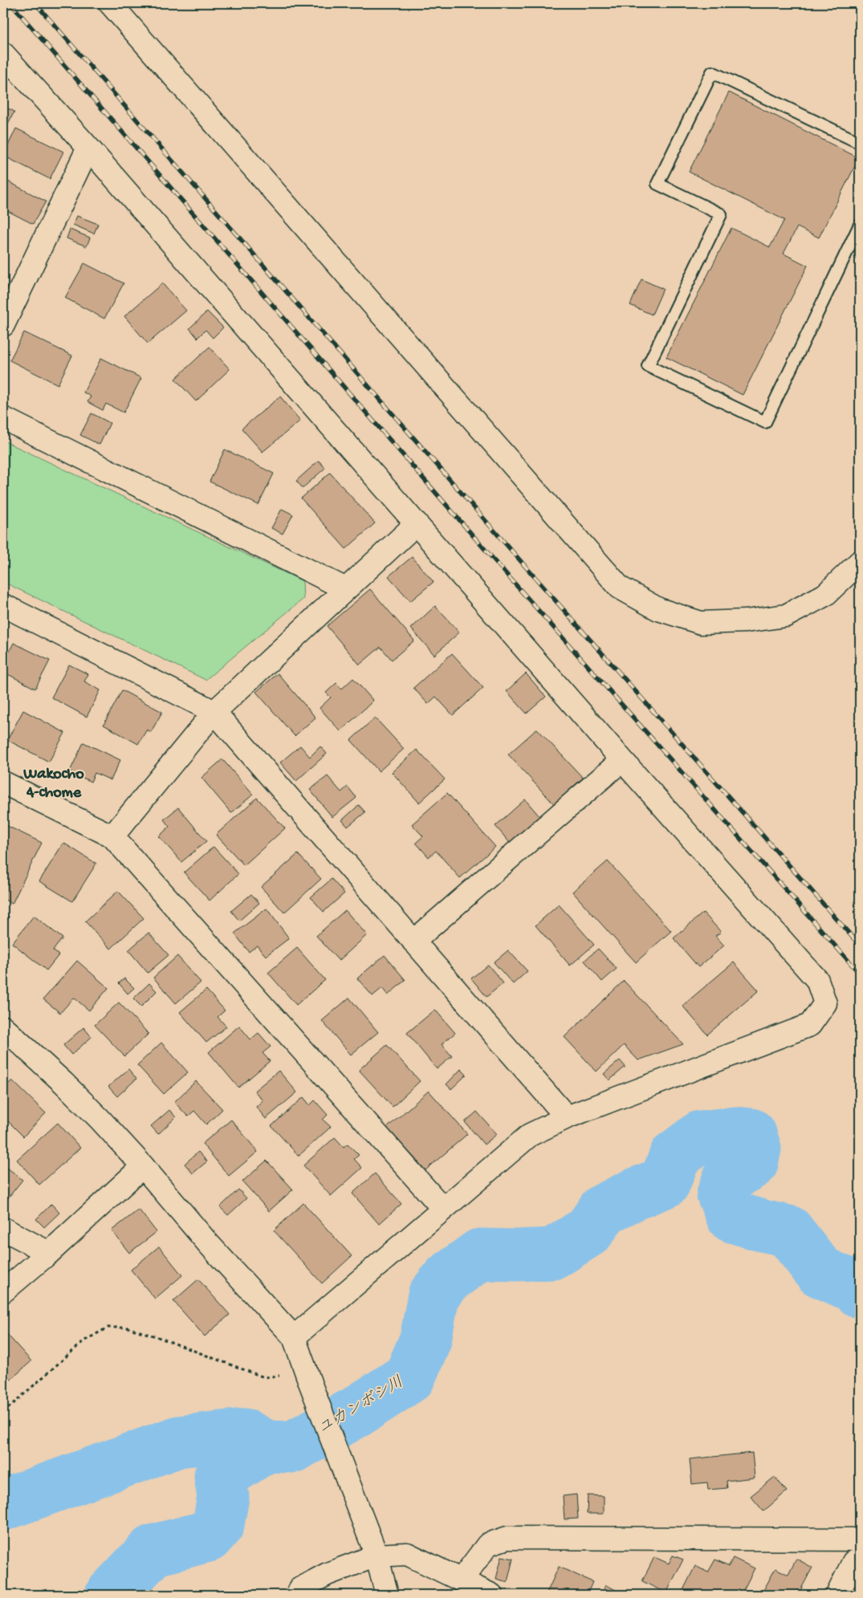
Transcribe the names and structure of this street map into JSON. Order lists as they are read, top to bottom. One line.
{"districts":["Wakocho 4-chome"],"water":["ユカンボシ川"]}
